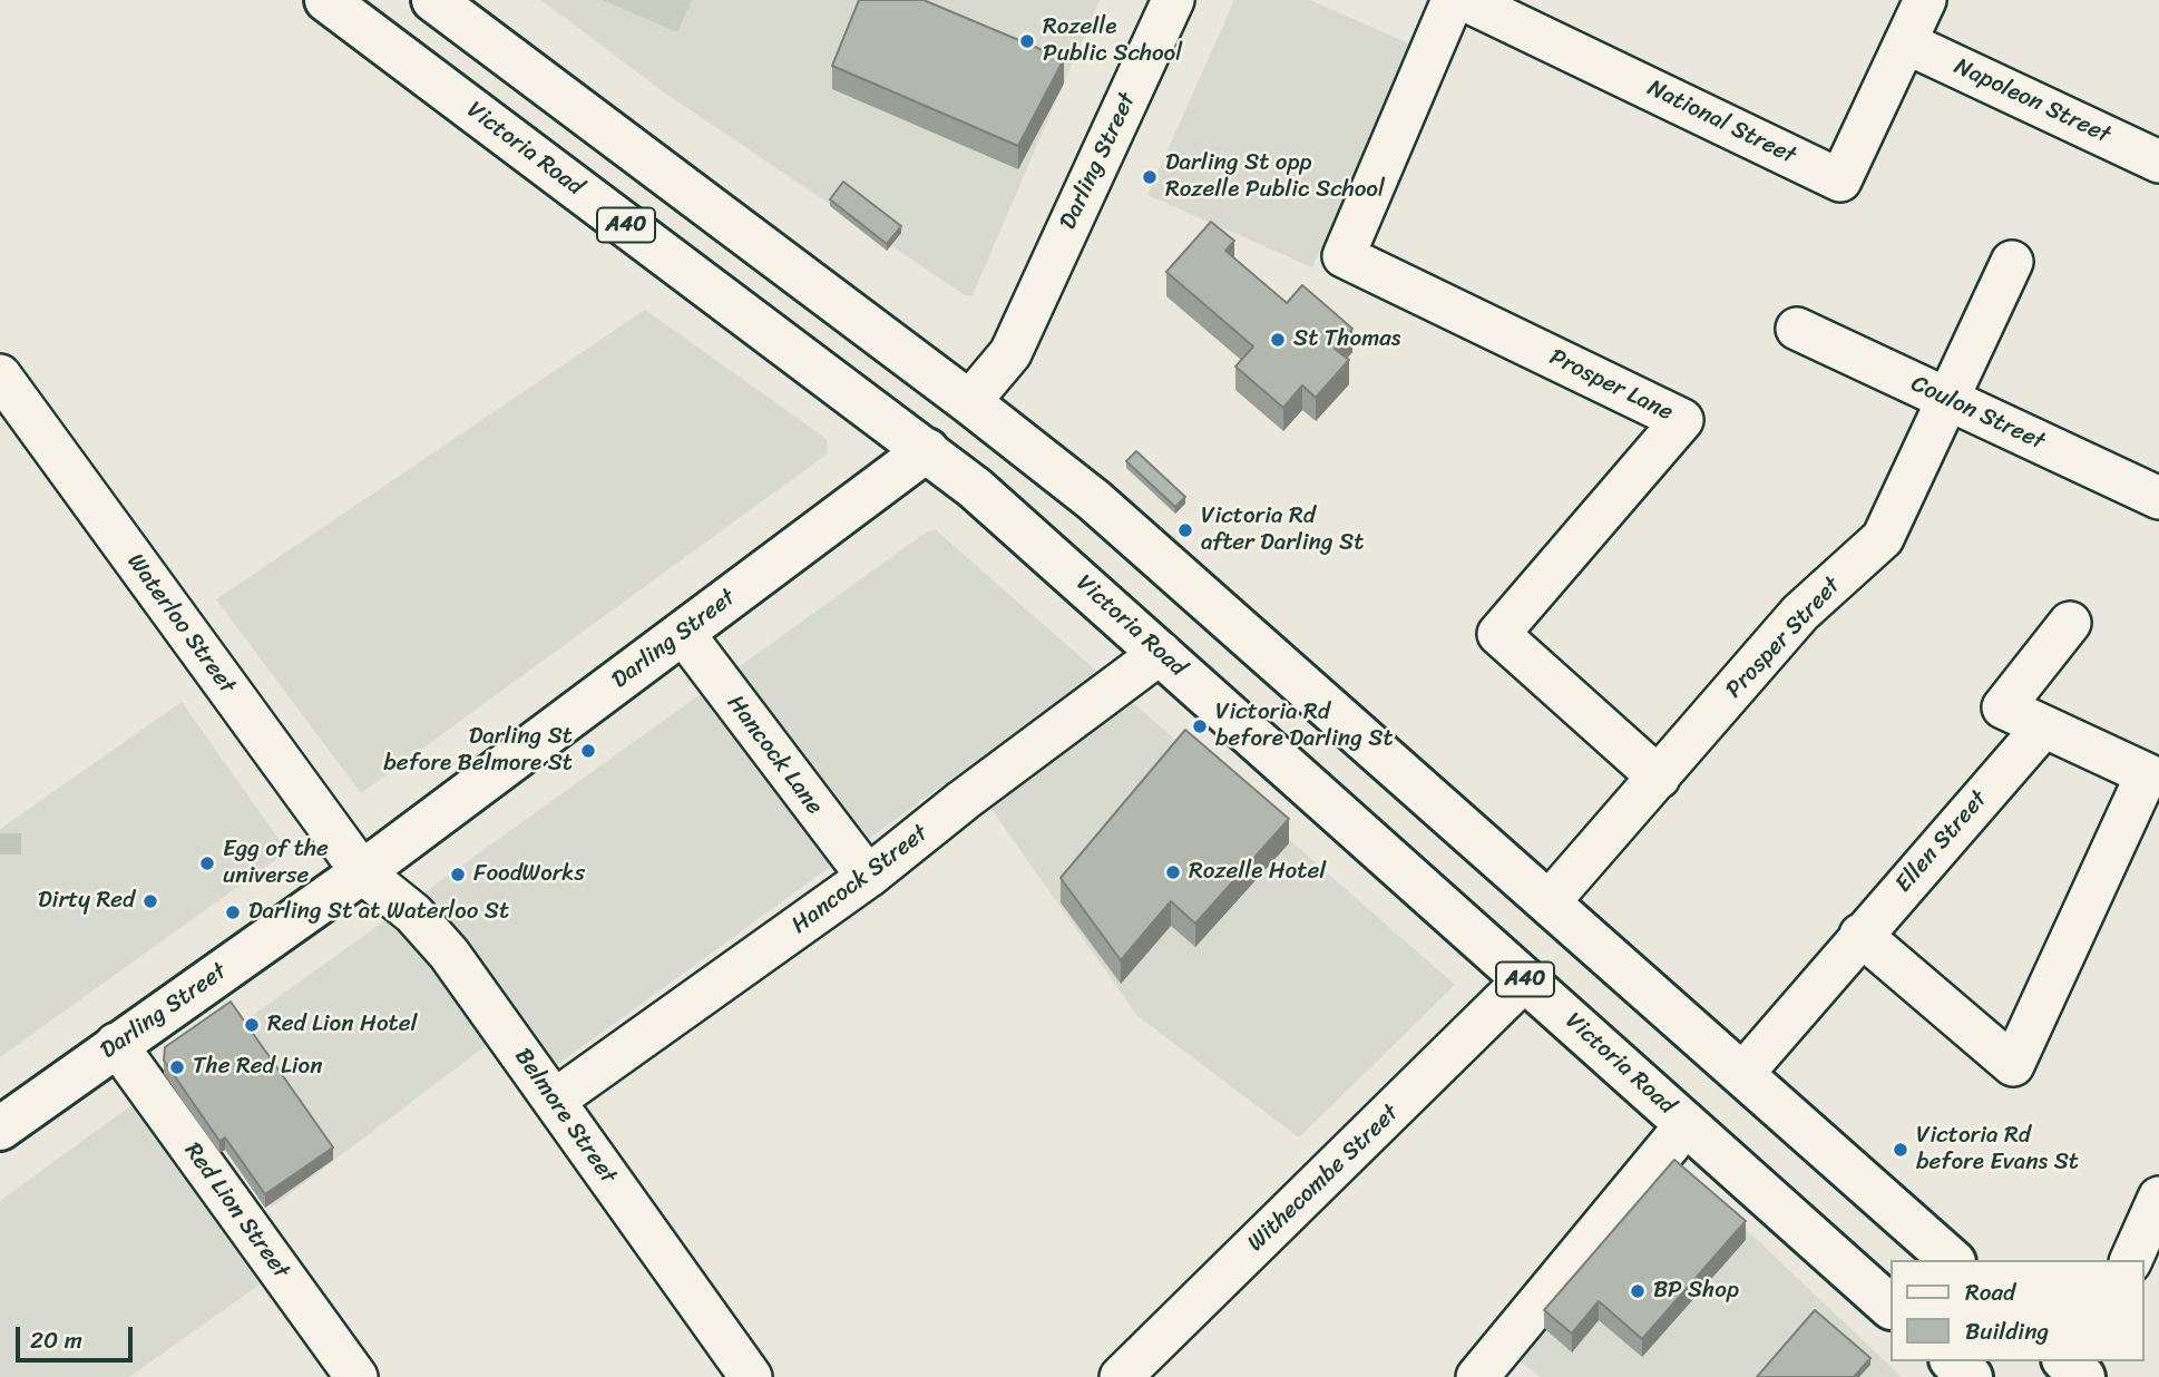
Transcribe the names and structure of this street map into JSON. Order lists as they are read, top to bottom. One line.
{"streets":{"main road":["Victoria Road","Darling Street","A40"],"street":["Napoleon Street","National Street","Prosper Lane","Coulon Street","Waterloo Street","Prosper Street","Hancock Lane","Ellen Street","Hancock Street","Belmore Street","Withecombe Street","Red Lion Street"]},"crossings":[["Napoleon Street","National Street"],["Victoria Road","Darling Street"],["Victoria Road","Hancock Street"],["Victoria Road","Withecombe Street"],["Darling Street","A40"],["Darling Street","Waterloo Street"],["Darling Street","Hancock Lane"],["Darling Street","Belmore Street"],["Darling Street","Red Lion Street"],["A40","Prosper Street"],["A40","Ellen Street"],["Prosper Lane","Prosper Street"],["Coulon Street","Prosper Street"],["Waterloo Street","Belmore Street"],["Hancock Lane","Hancock Street"],["Hancock Street","Belmore Street"]],"places":["Rozelle Public School","Darling St opp Rozelle Public School","St Thomas","Victoria Rd after Darling St","Victoria Rd before Darling St","Darling St before Belmore St","Egg of the universe","Rozelle Hotel","FoodWorks","Dirty Red","Darling St at Waterloo St","Red Lion Hotel","The Red Lion","Victoria Rd before Evans St","BP Shop"],"legend":["Road","Building"],"scale_bar":"20 m"}
